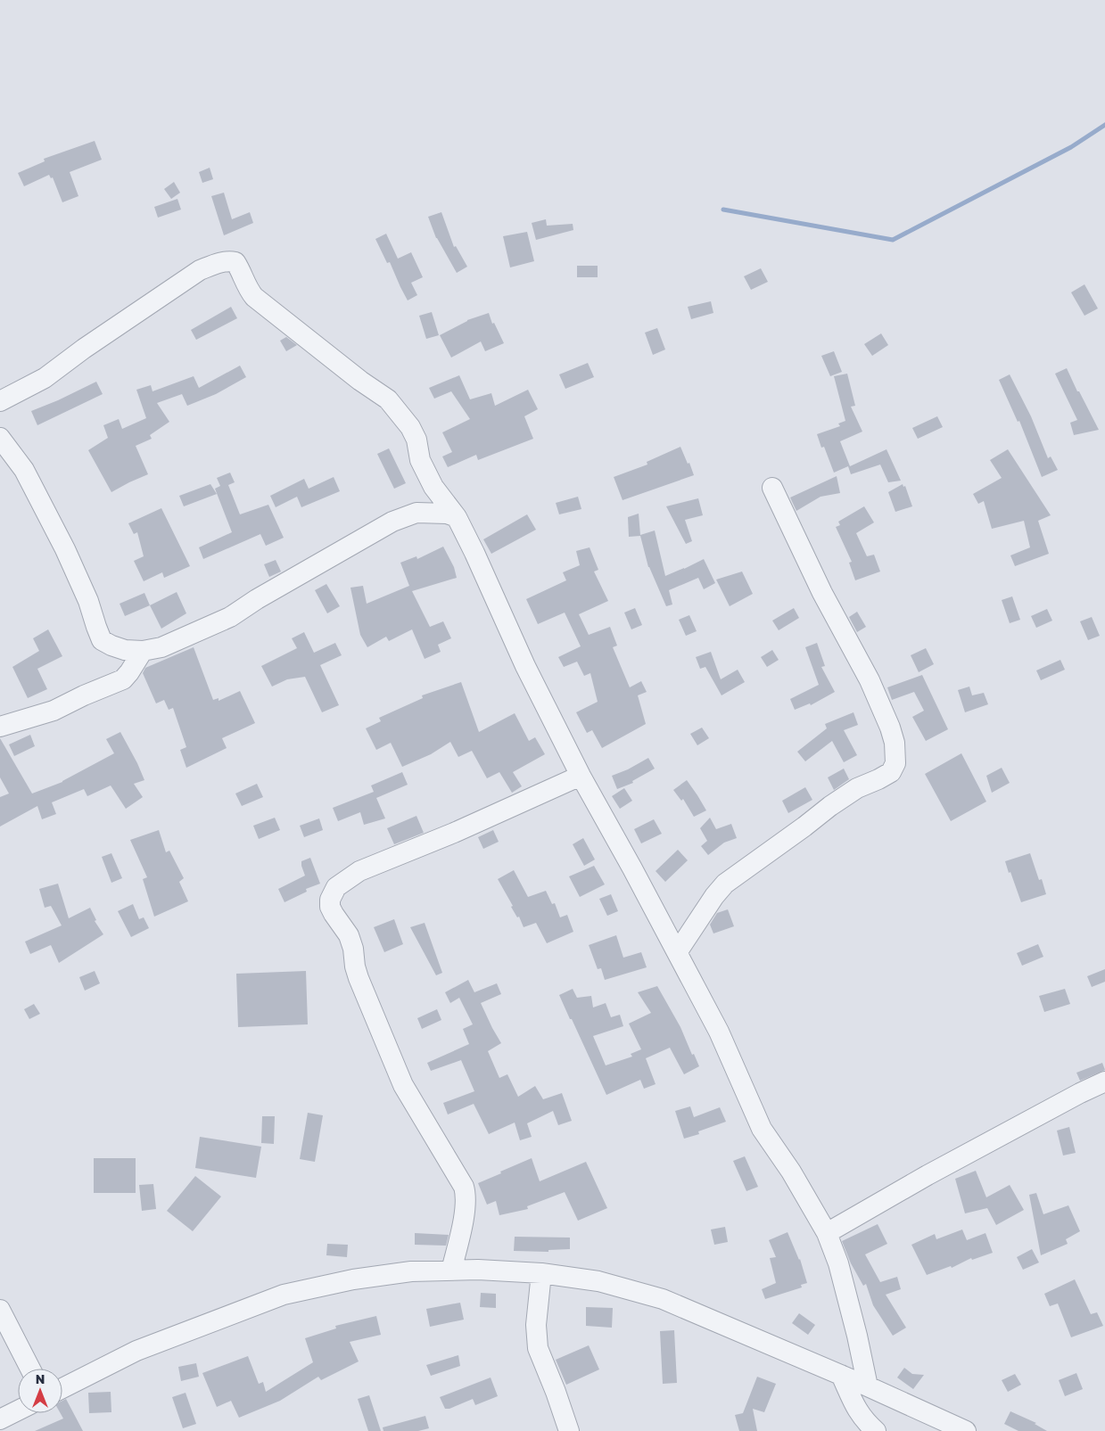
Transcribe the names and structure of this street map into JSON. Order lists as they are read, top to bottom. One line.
{"north":"top"}
